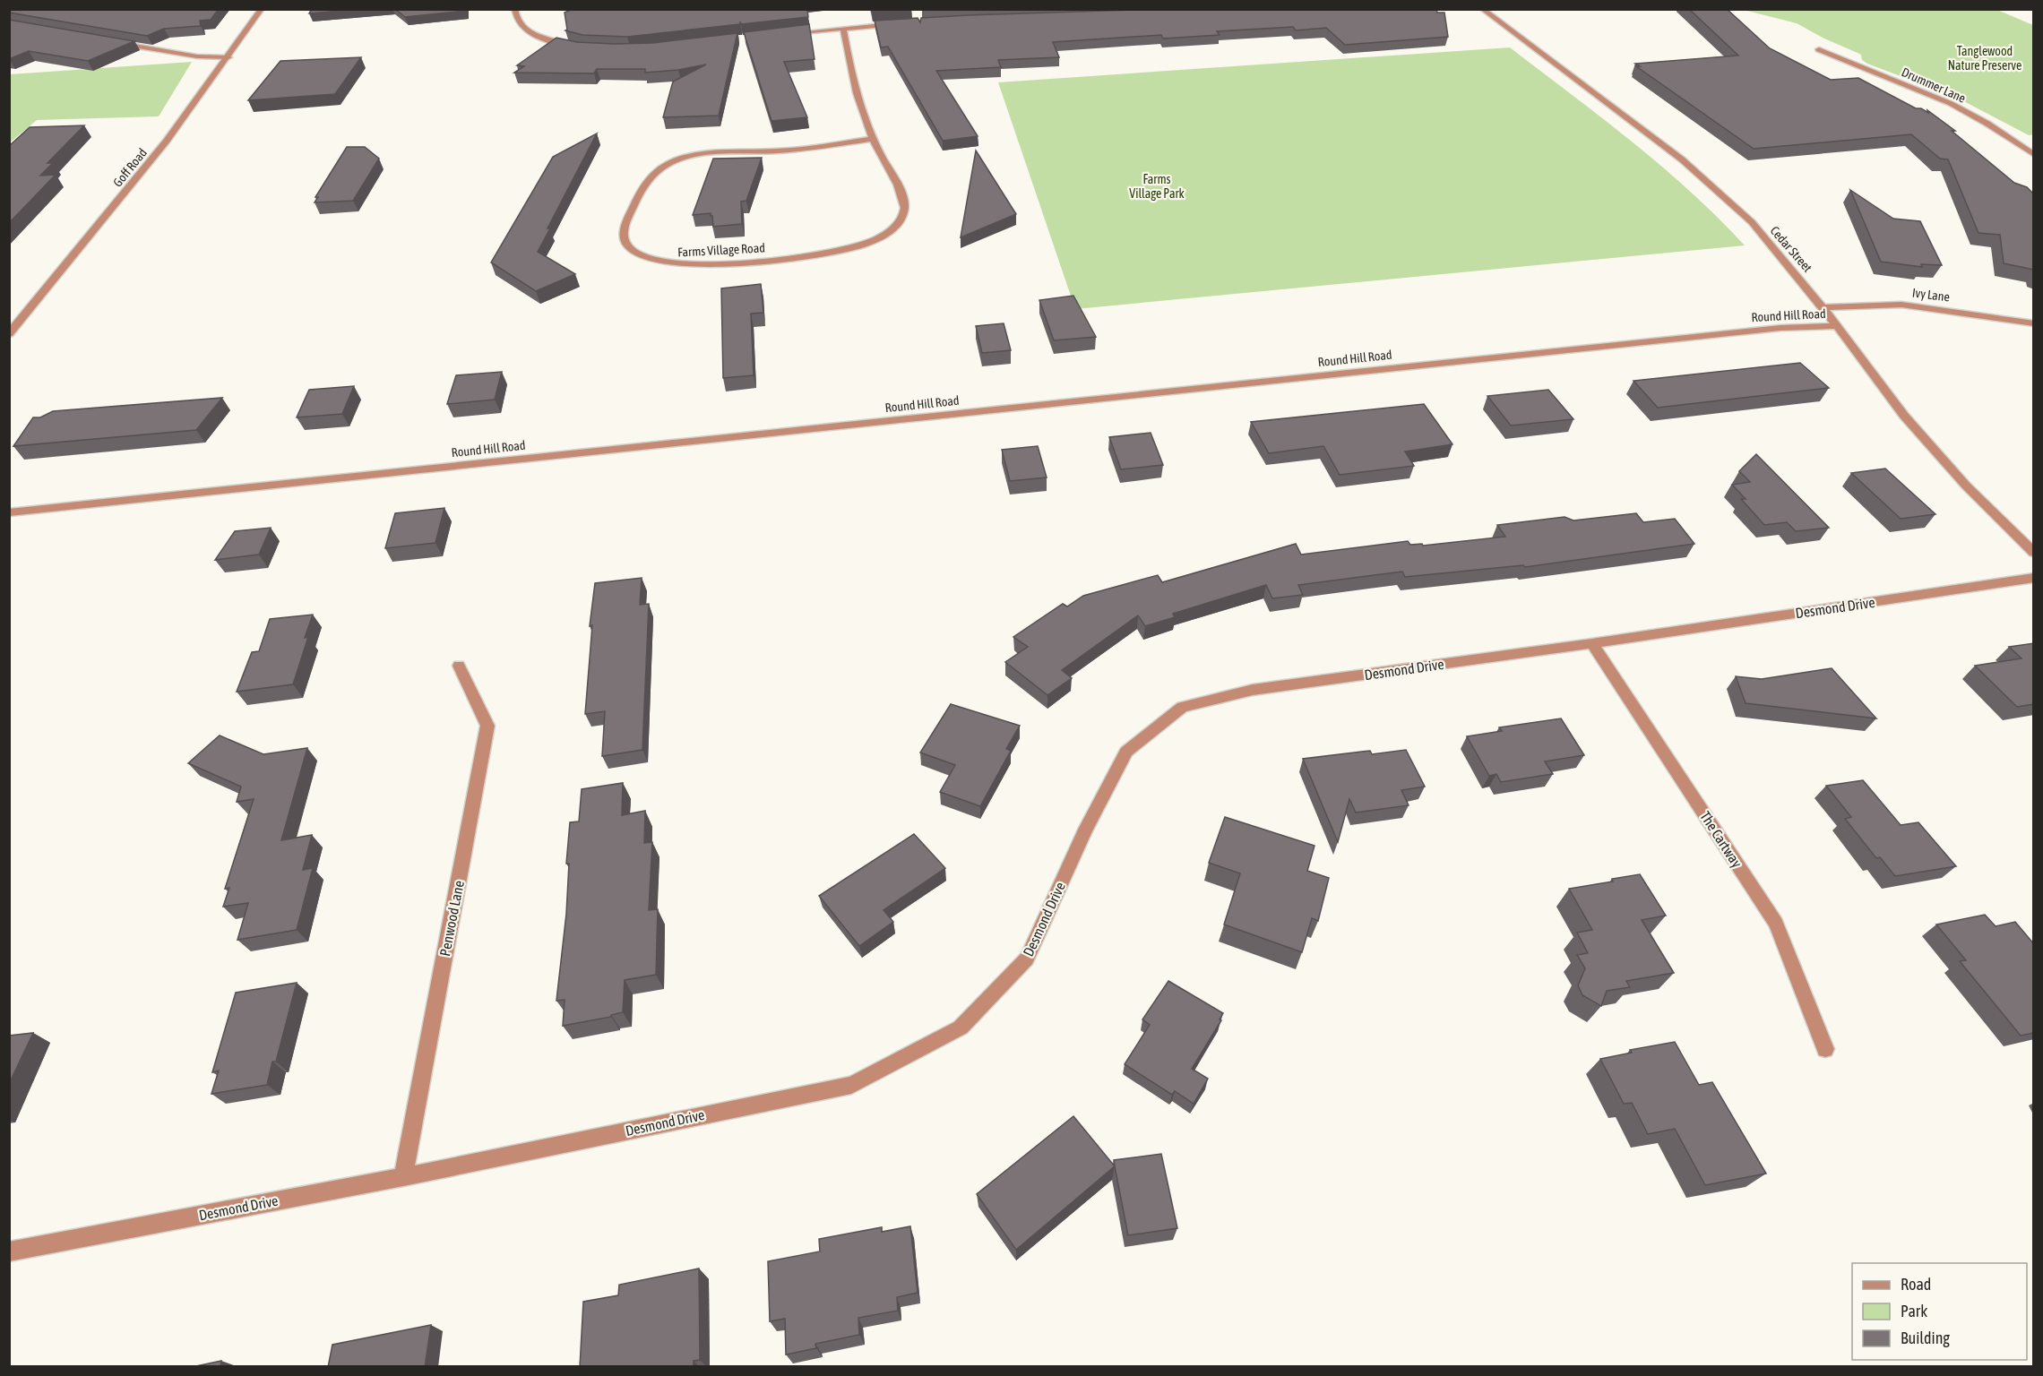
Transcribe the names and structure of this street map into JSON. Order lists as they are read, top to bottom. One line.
{"streets":{"street":["Drummer Lane","Goff Road","Cedar Street","Farms Village Road","Ivy Lane","Round Hill Road","Desmond Drive","The Cartway","Penwood Lane"]},"crossings":[["Cedar Street","Ivy Lane"],["Cedar Street","Round Hill Road"],["Desmond Drive","The Cartway"],["Desmond Drive","Penwood Lane"]],"parks":["Tanglewood Nature Preserve","Farms Village Park"],"legend":["Road","Park","Building"]}
